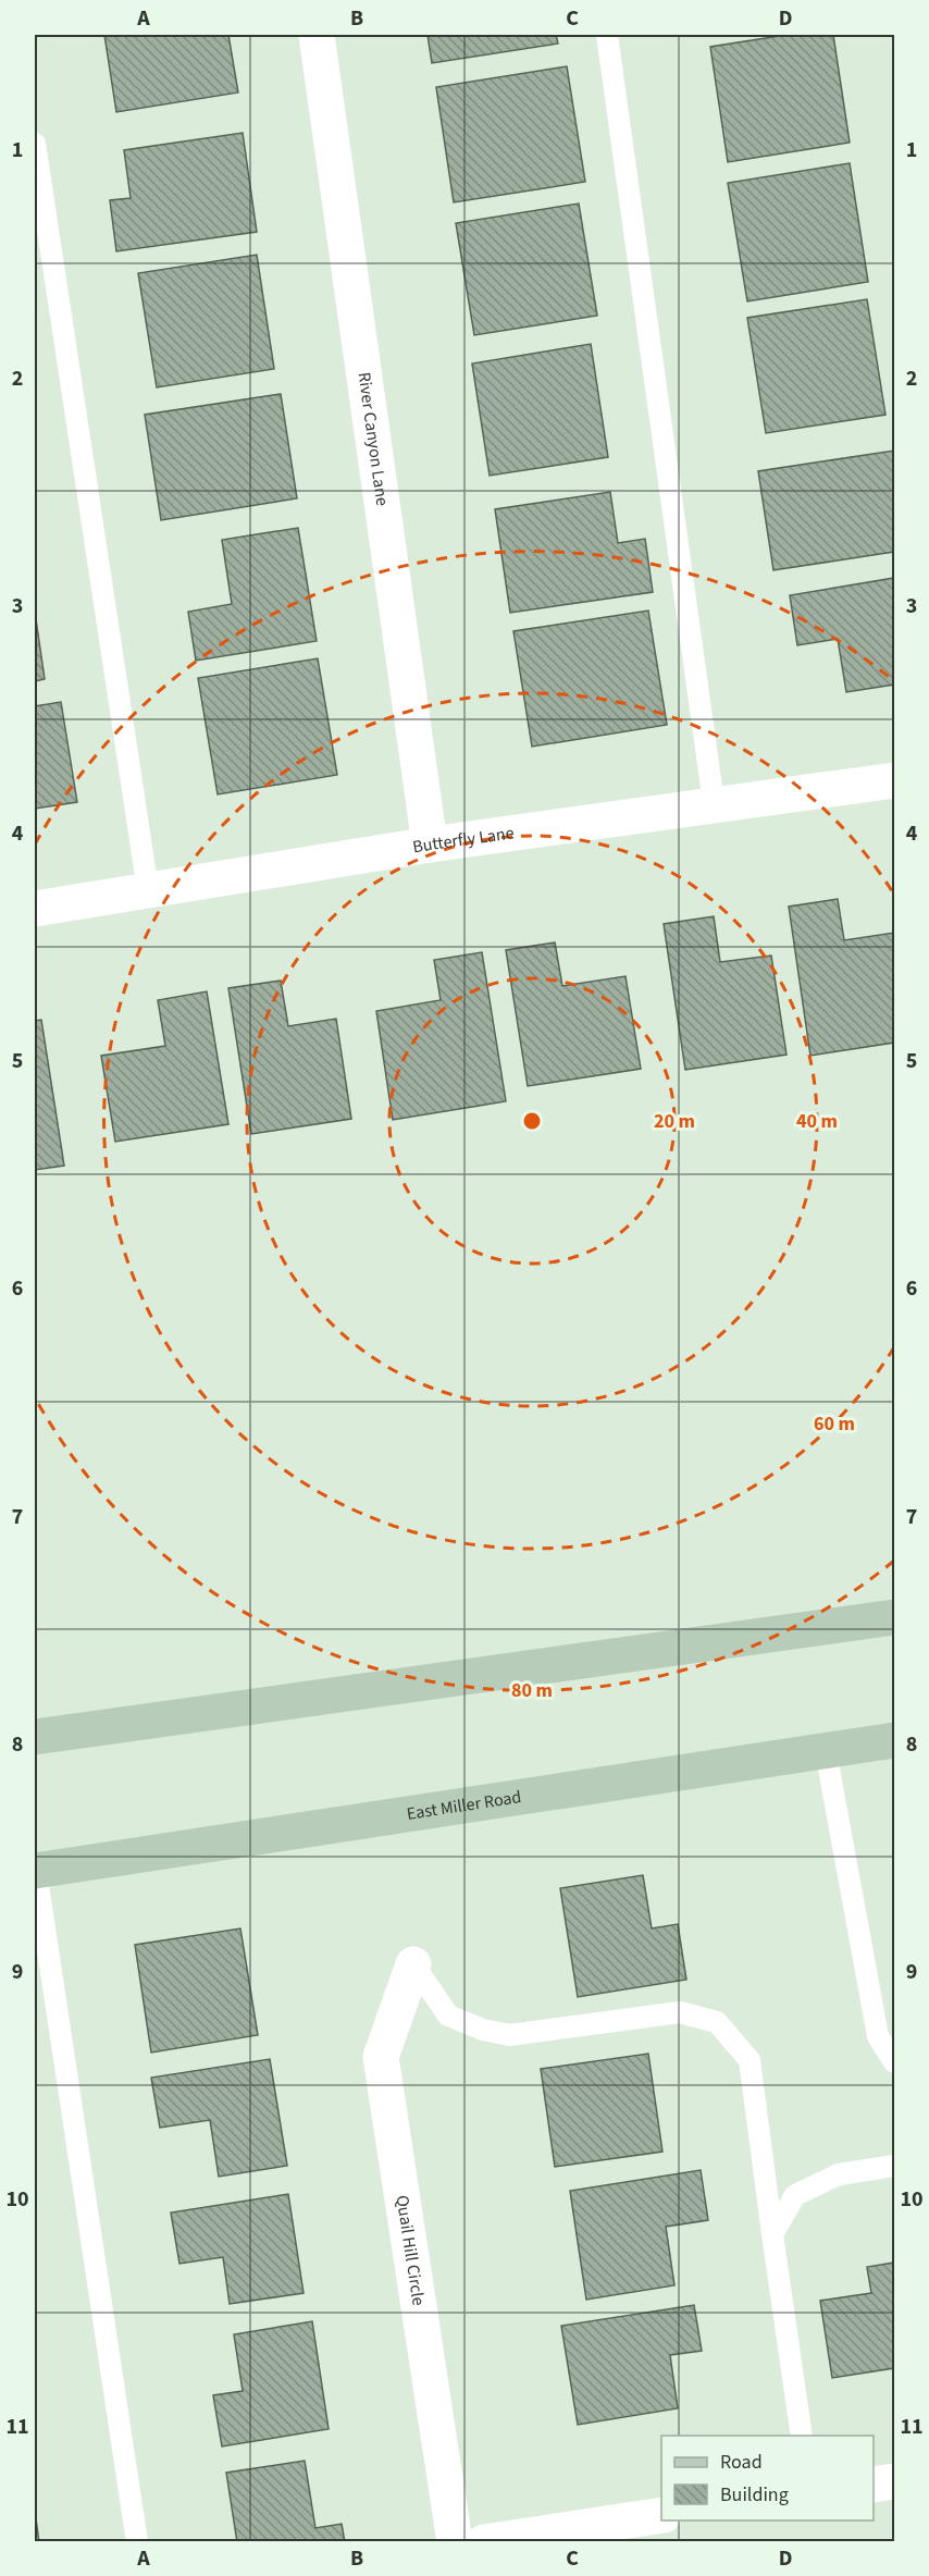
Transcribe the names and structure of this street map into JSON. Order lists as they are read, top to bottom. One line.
{"streets":{"main road":["East Miller Road"],"street":["River Canyon Lane","Butterfly Lane","Quail Hill Circle"]},"crossings":[["River Canyon Lane","Butterfly Lane"]],"legend":["Road","Building"],"grid":{"columns":["A","B","C","D"],"rows":["1","2","3","4","5","6","7","8","9","10","11"]},"rings":["20 m","40 m","60 m","80 m"]}
